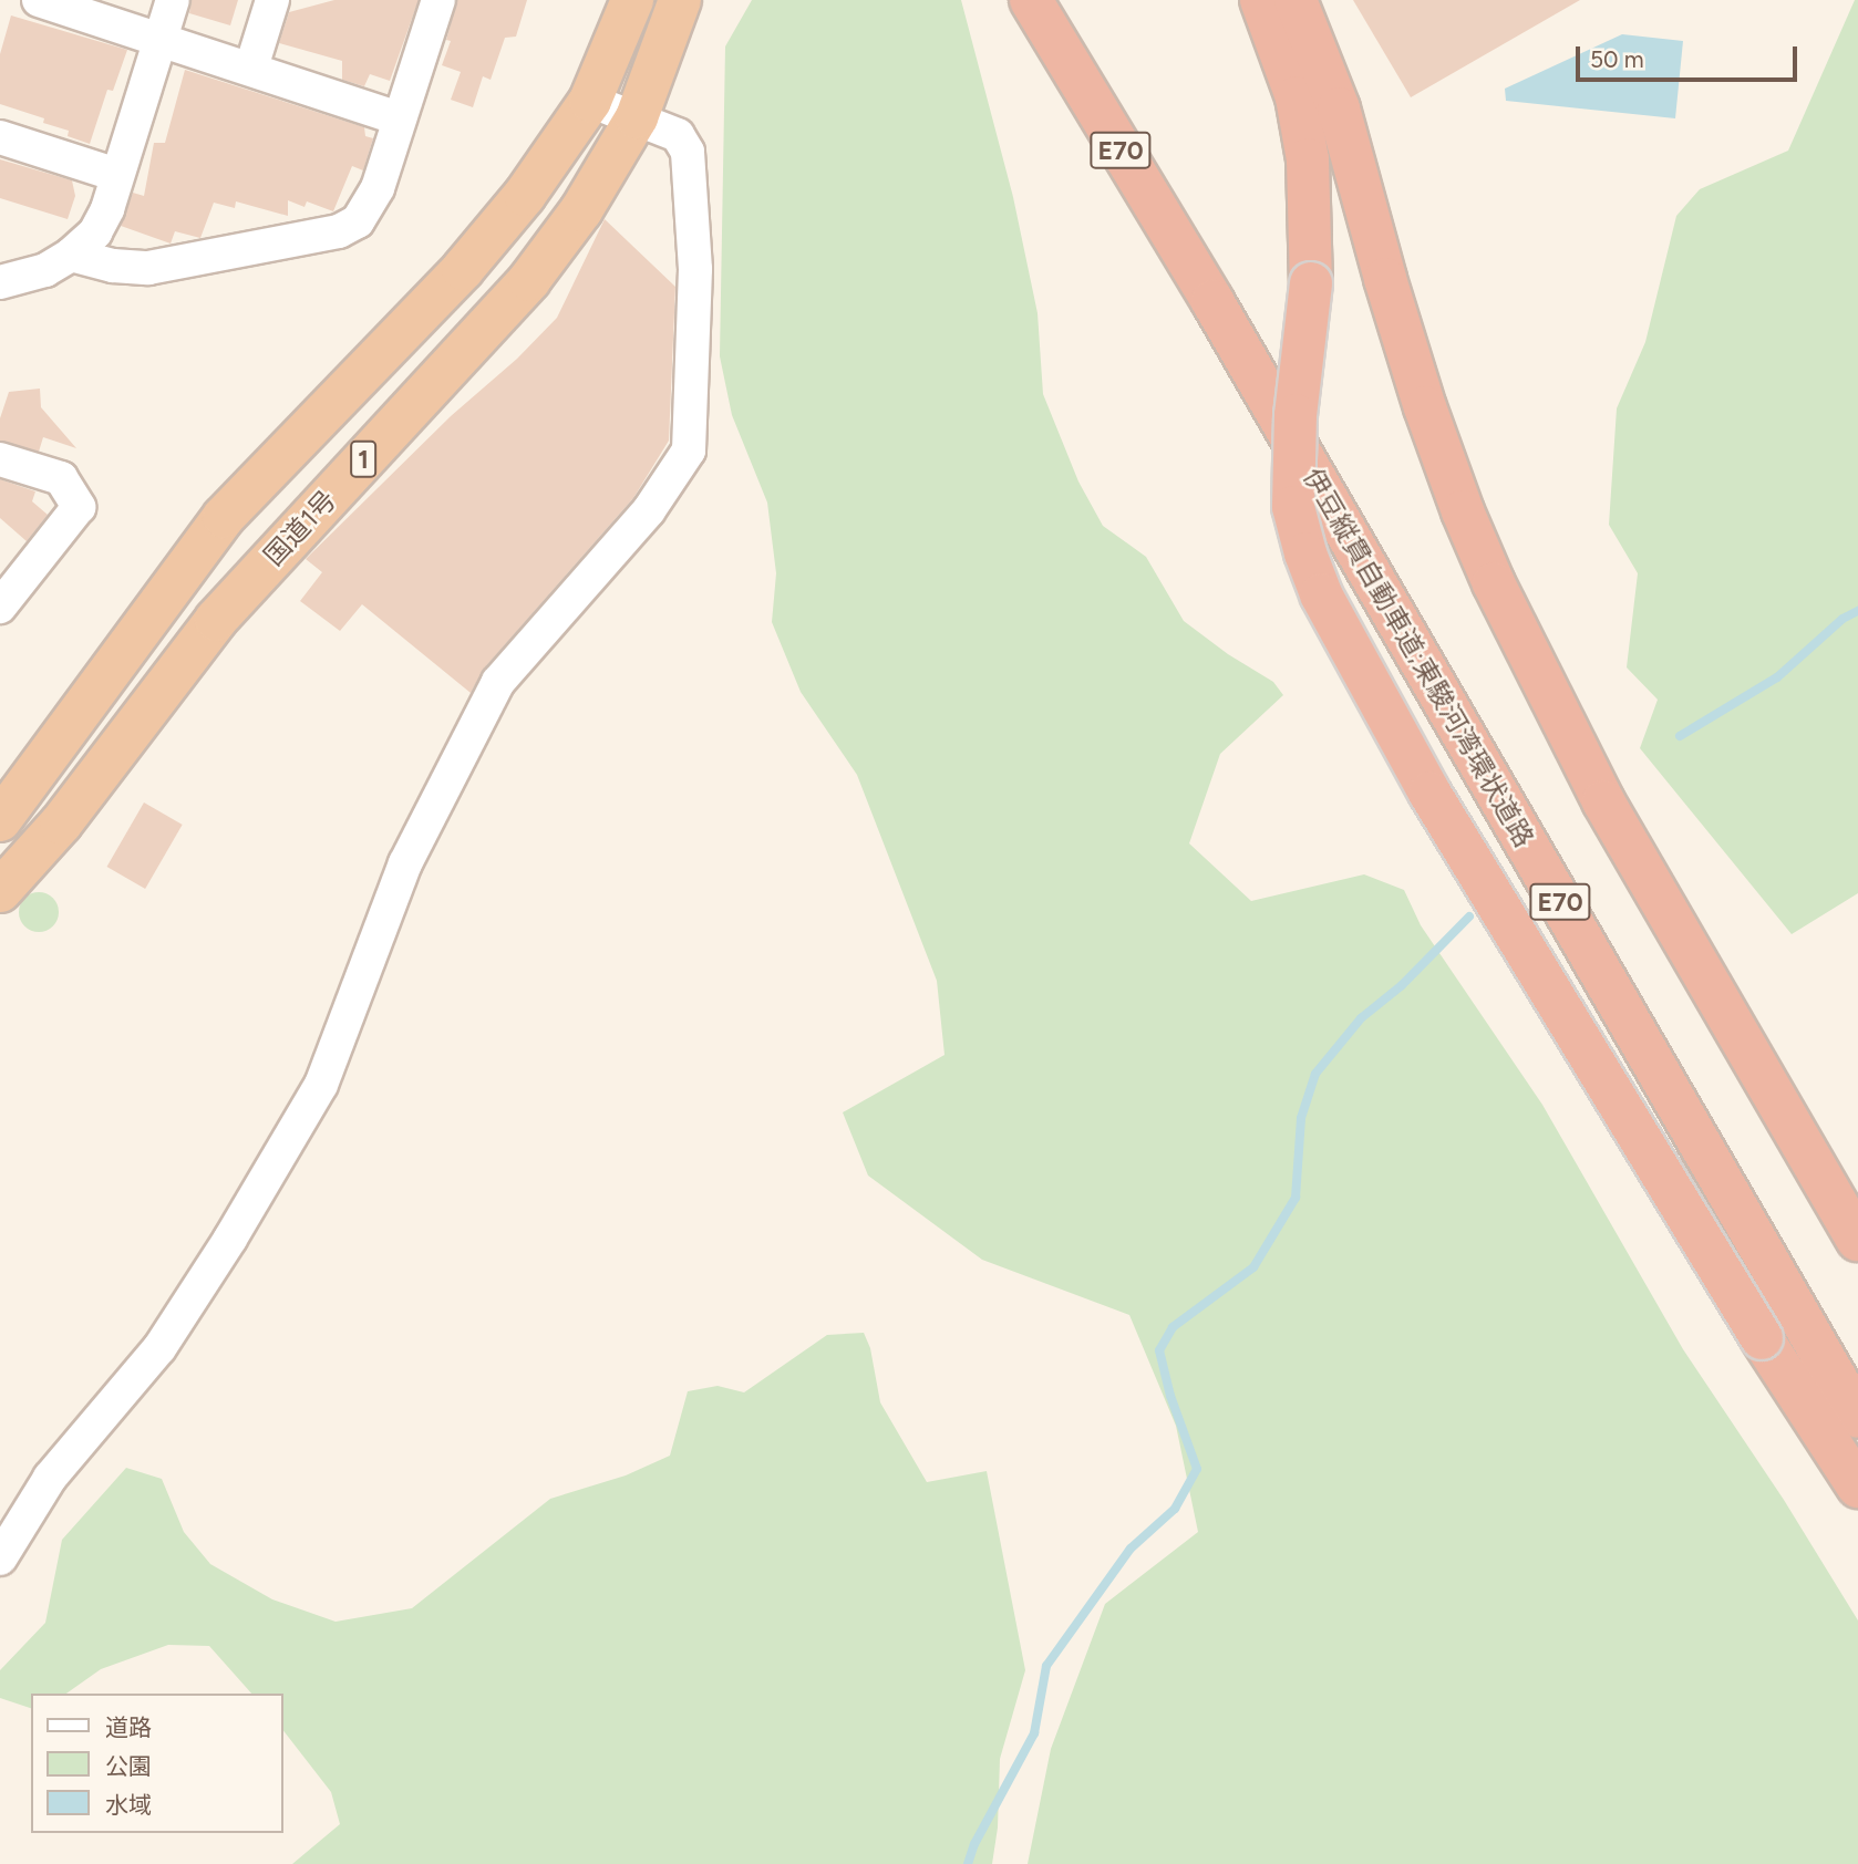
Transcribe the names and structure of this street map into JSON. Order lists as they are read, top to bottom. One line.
{"streets":{"highway":["E70","1","国道1号","伊豆縦貫自動車道;東駿河湾環状道路"]},"legend":["道路","公園","水域"],"scale_bar":"50 m"}
